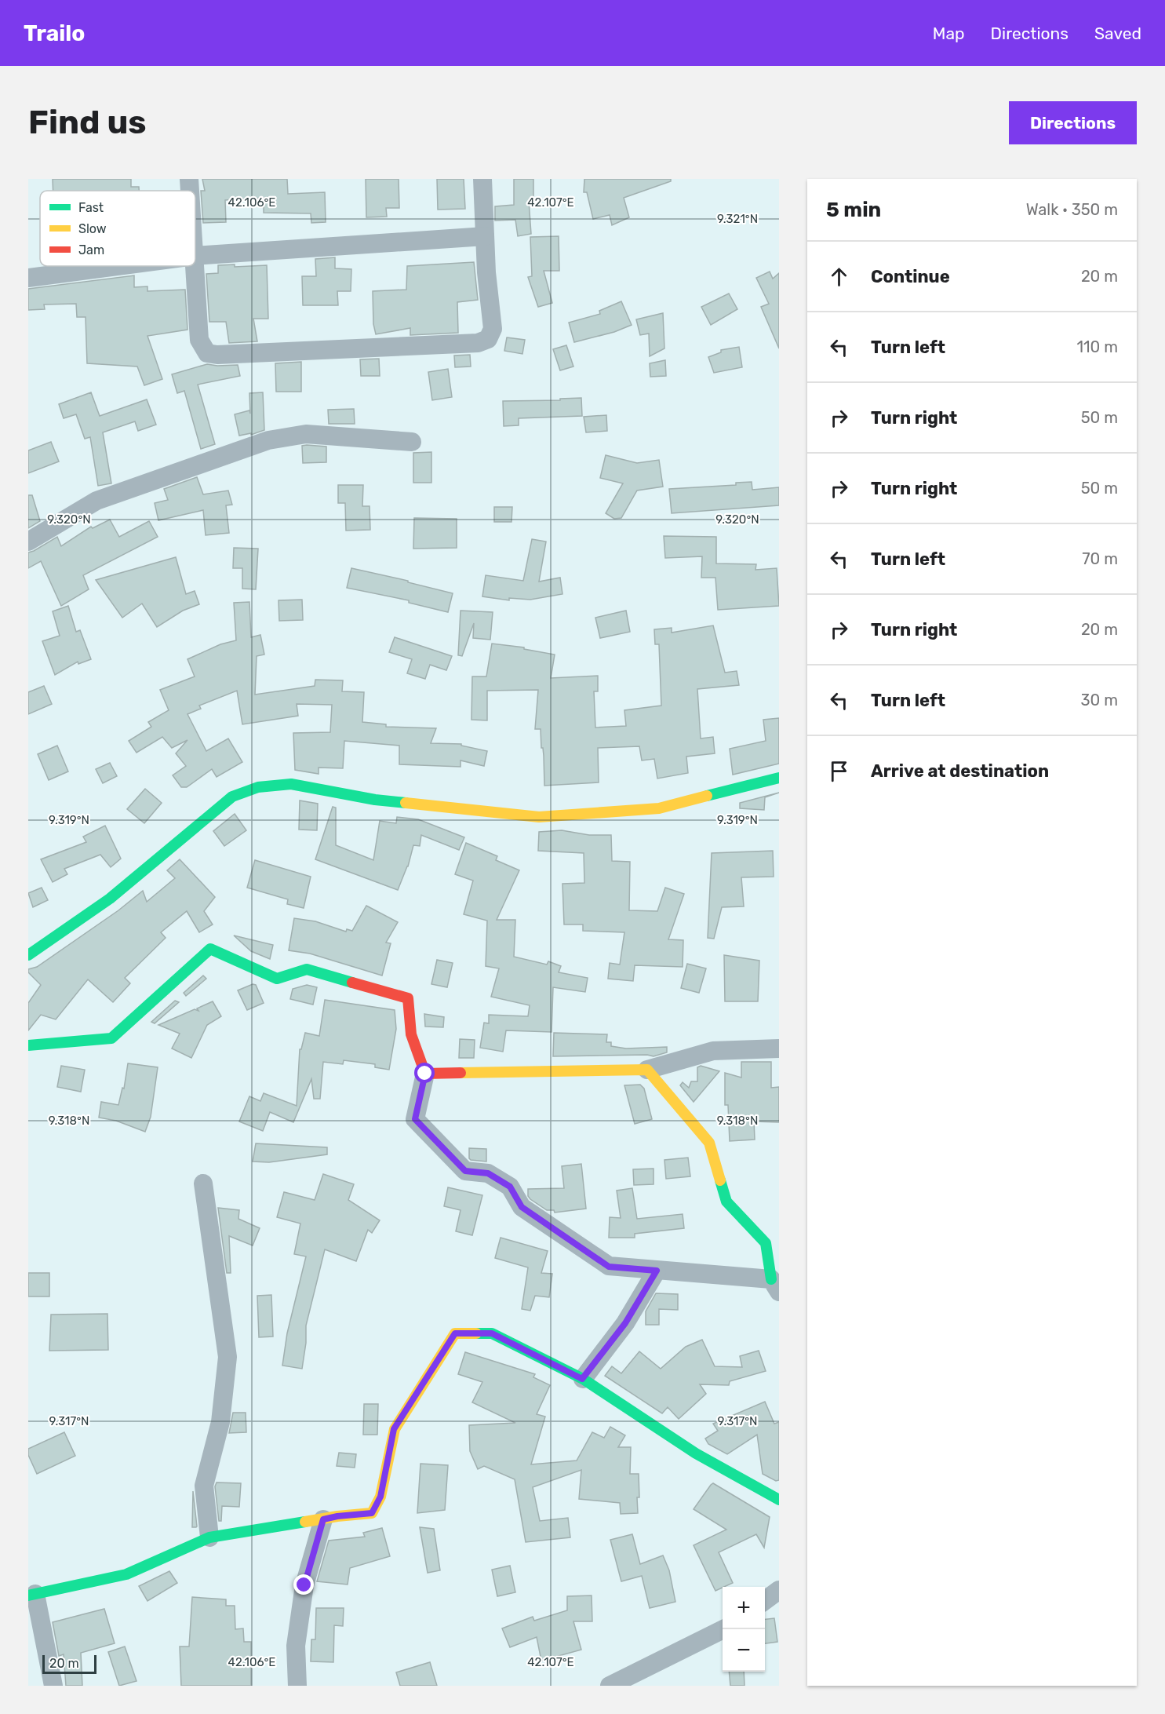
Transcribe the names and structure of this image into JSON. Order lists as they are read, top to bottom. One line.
{"legend":["Fast","Slow","Jam"],"scale_bar":"20 m","page":{"header":"Trailo","nav":["Map","Directions","Saved"],"buttons":"Directions","title":"Find us","heading":["5 min","Walk · 350 m"],"list":[["Continue","20 m"],["Turn left","110 m"],["Turn right","50 m"],["Turn right","50 m"],["Turn left","70 m"],["Turn right","20 m"],["Turn left","30 m"],"Arrive at destination"],"map_buttons":["+","−"],"scale":"20 m"},"coordinates":["42.106°E","42.107°E","9.321°N","9.320°N","9.319°N","9.318°N","9.317°N"]}
